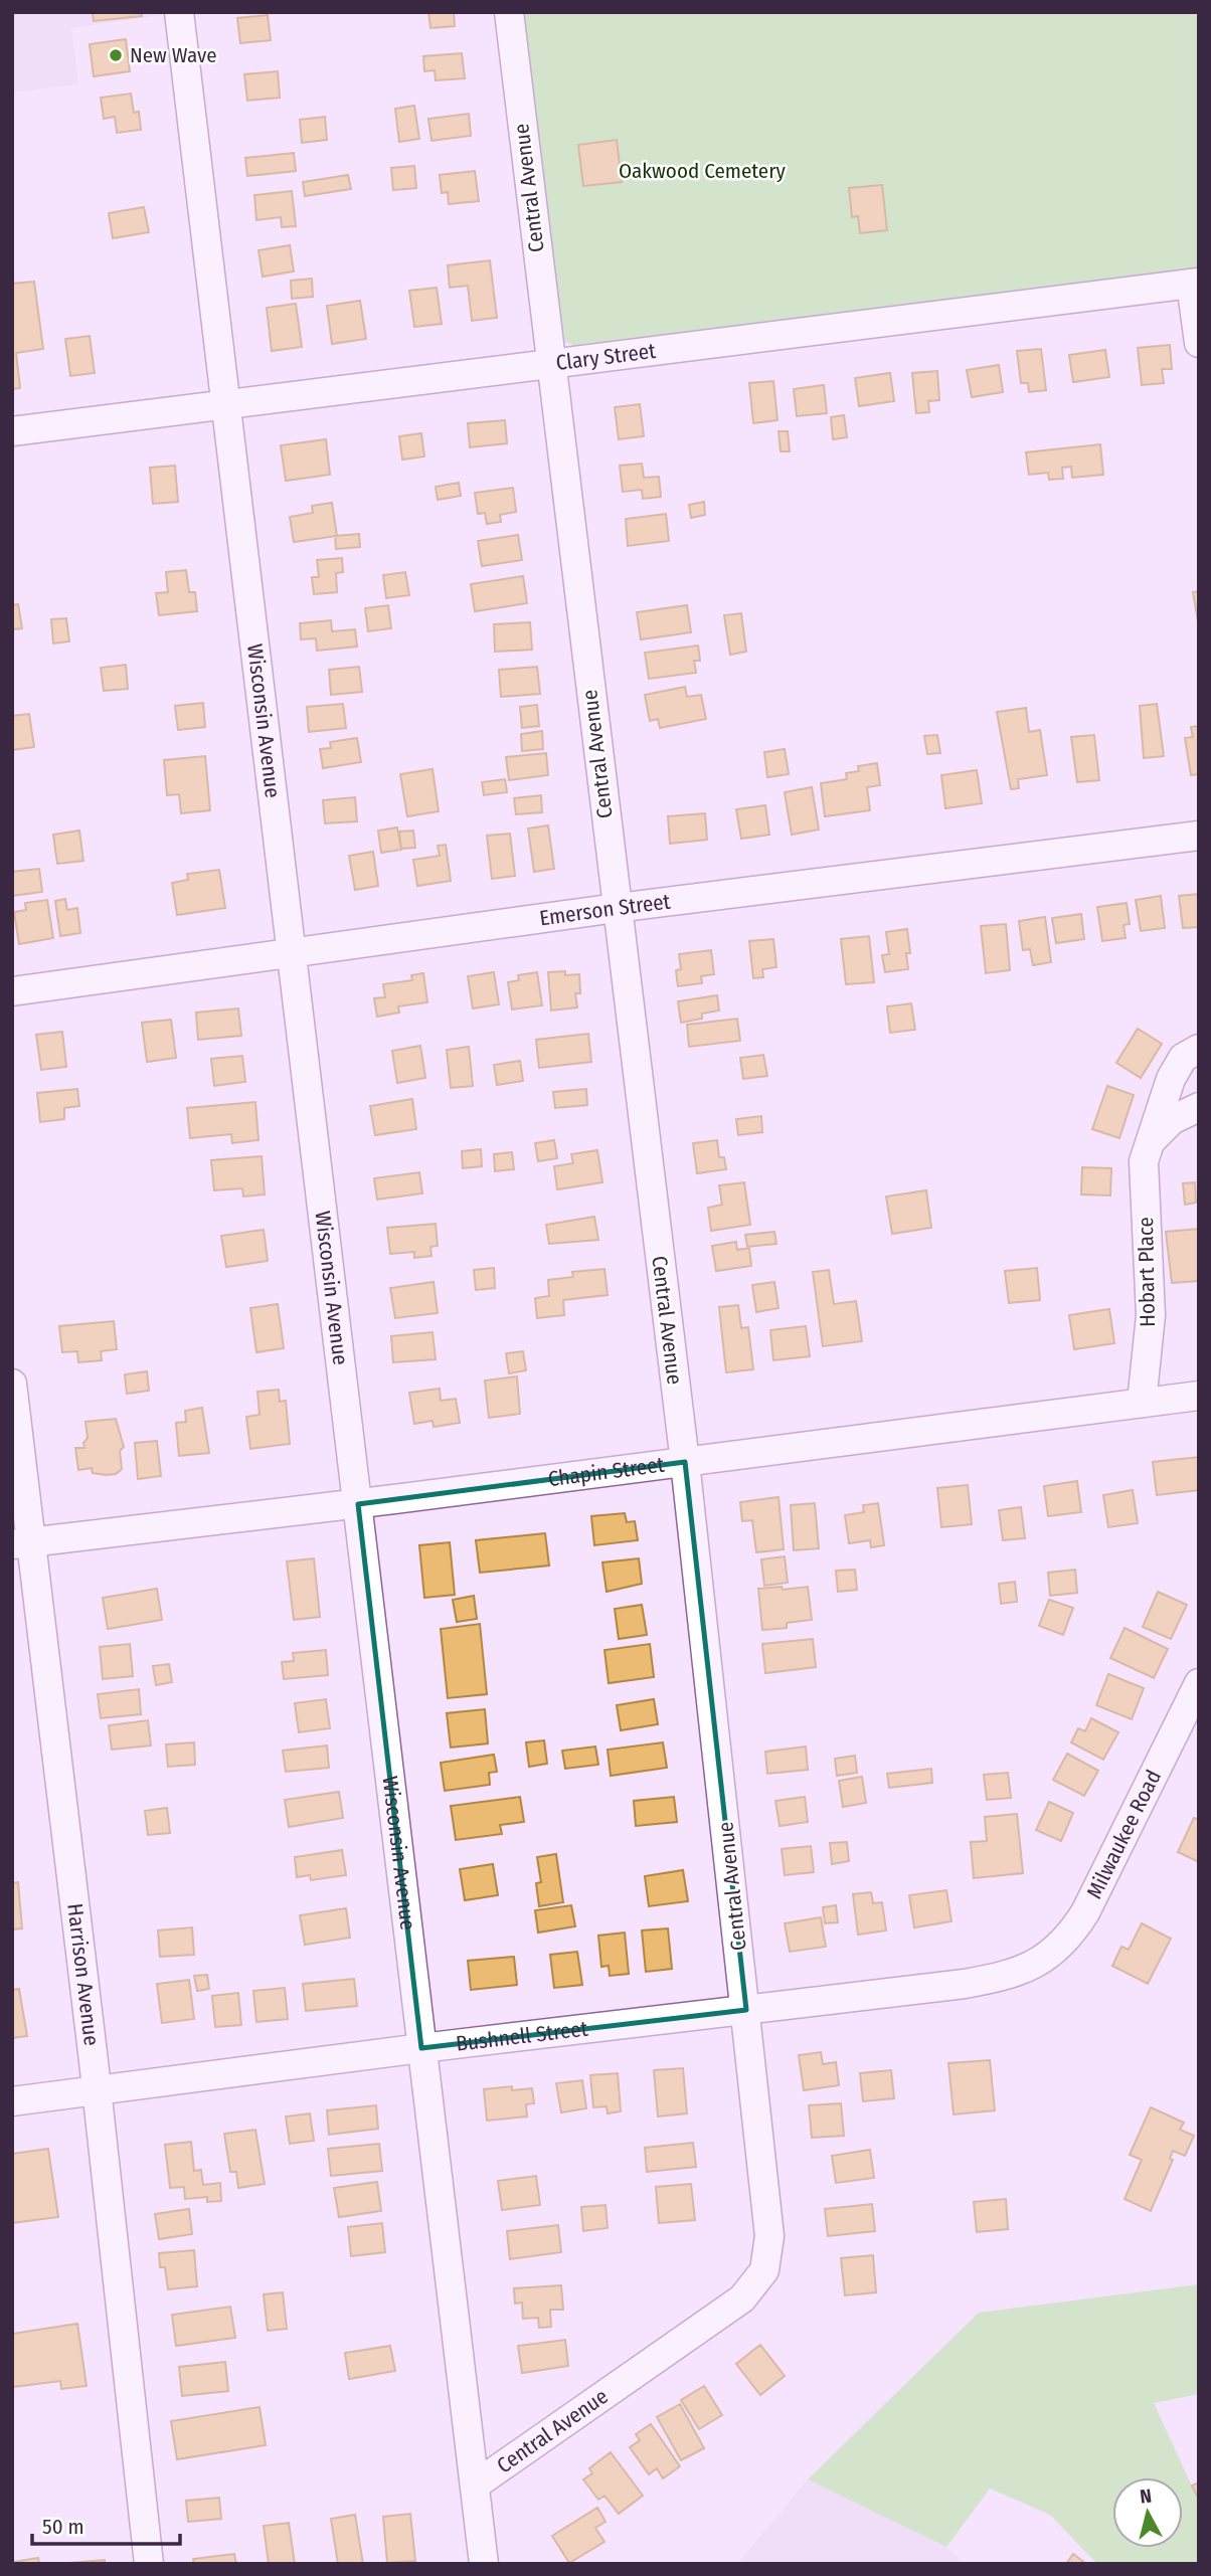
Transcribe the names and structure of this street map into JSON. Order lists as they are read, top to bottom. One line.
{"streets":{"street":["Central Avenue","Clary Street","Wisconsin Avenue","Emerson Street","Hobart Place","Chapin Street","Milwaukee Road","Harrison Avenue","Bushnell Street"]},"crossings":[["Central Avenue","Clary Street"],["Central Avenue","Wisconsin Avenue"],["Central Avenue","Emerson Street"],["Central Avenue","Chapin Street"],["Central Avenue","Bushnell Street"],["Clary Street","Wisconsin Avenue"],["Wisconsin Avenue","Emerson Street"],["Wisconsin Avenue","Chapin Street"],["Wisconsin Avenue","Bushnell Street"],["Hobart Place","Chapin Street"],["Chapin Street","Harrison Avenue"],["Milwaukee Road","Bushnell Street"],["Harrison Avenue","Bushnell Street"]],"parks":["Oakwood Cemetery"],"places":["New Wave"],"scale_bar":"50 m","north":"top"}
